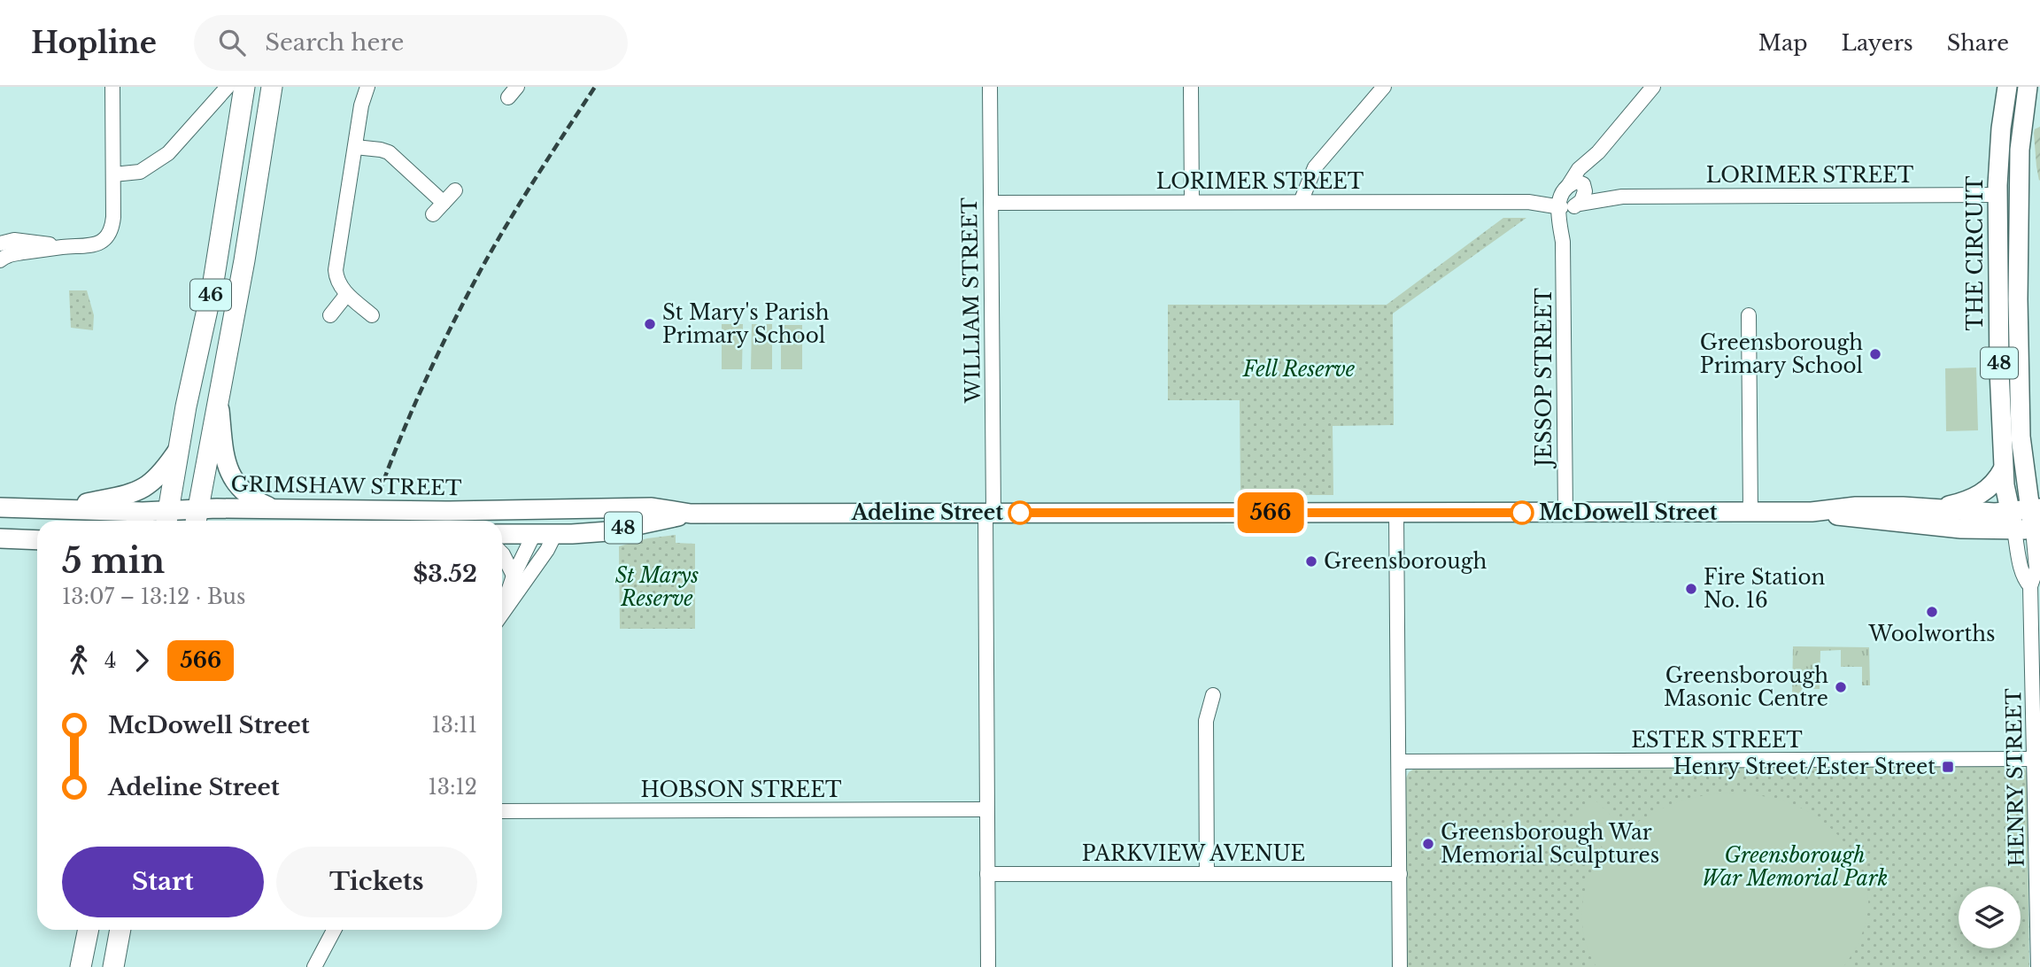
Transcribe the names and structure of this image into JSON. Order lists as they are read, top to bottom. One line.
{"streets":{"highway":["46"],"main road":["THE CIRCUIT","48","GRIMSHAW STREET"],"street":["LORIMER STREET","WILLIAM STREET","JESSOP STREET","ESTER STREET","HENRY STREET","HOBSON STREET","PARKVIEW AVENUE"]},"crossings":[["LORIMER STREET","THE CIRCUIT"],["LORIMER STREET","WILLIAM STREET"],["LORIMER STREET","JESSOP STREET"],["THE CIRCUIT","48"],["THE CIRCUIT","GRIMSHAW STREET"],["THE CIRCUIT","HENRY STREET"],["46","GRIMSHAW STREET"],["WILLIAM STREET","GRIMSHAW STREET"],["48","GRIMSHAW STREET"],["48","HENRY STREET"],["JESSOP STREET","GRIMSHAW STREET"],["GRIMSHAW STREET","HENRY STREET"],["ESTER STREET","HENRY STREET"]],"parks":["Fell Reserve","St Marys Reserve","Greensborough War Memorial Park"],"places":{"other":["St Mary's Parish Primary School","Greensborough Primary School","Adeline Street","McDowell Street","Greensborough","Fire Station No. 16","Woolworths","Greensborough Masonic Centre","Greensborough War Memorial Sculptures"],"transit":["Henry Street/Ester Street"]},"lines":["bus line 566"],"page":{"header":"Hopline","search":"Search here","nav":["Map","Layers","Share"],"on_map":"566","heading":["5 min","13:07 – 13:12 · Bus","$3.52"],"legs":["4","566"],"list":[{"name":"McDowell Street","value":"13:11"},{"name":"Adeline Street","value":"13:12"}],"buttons":["Start","Tickets"]}}
